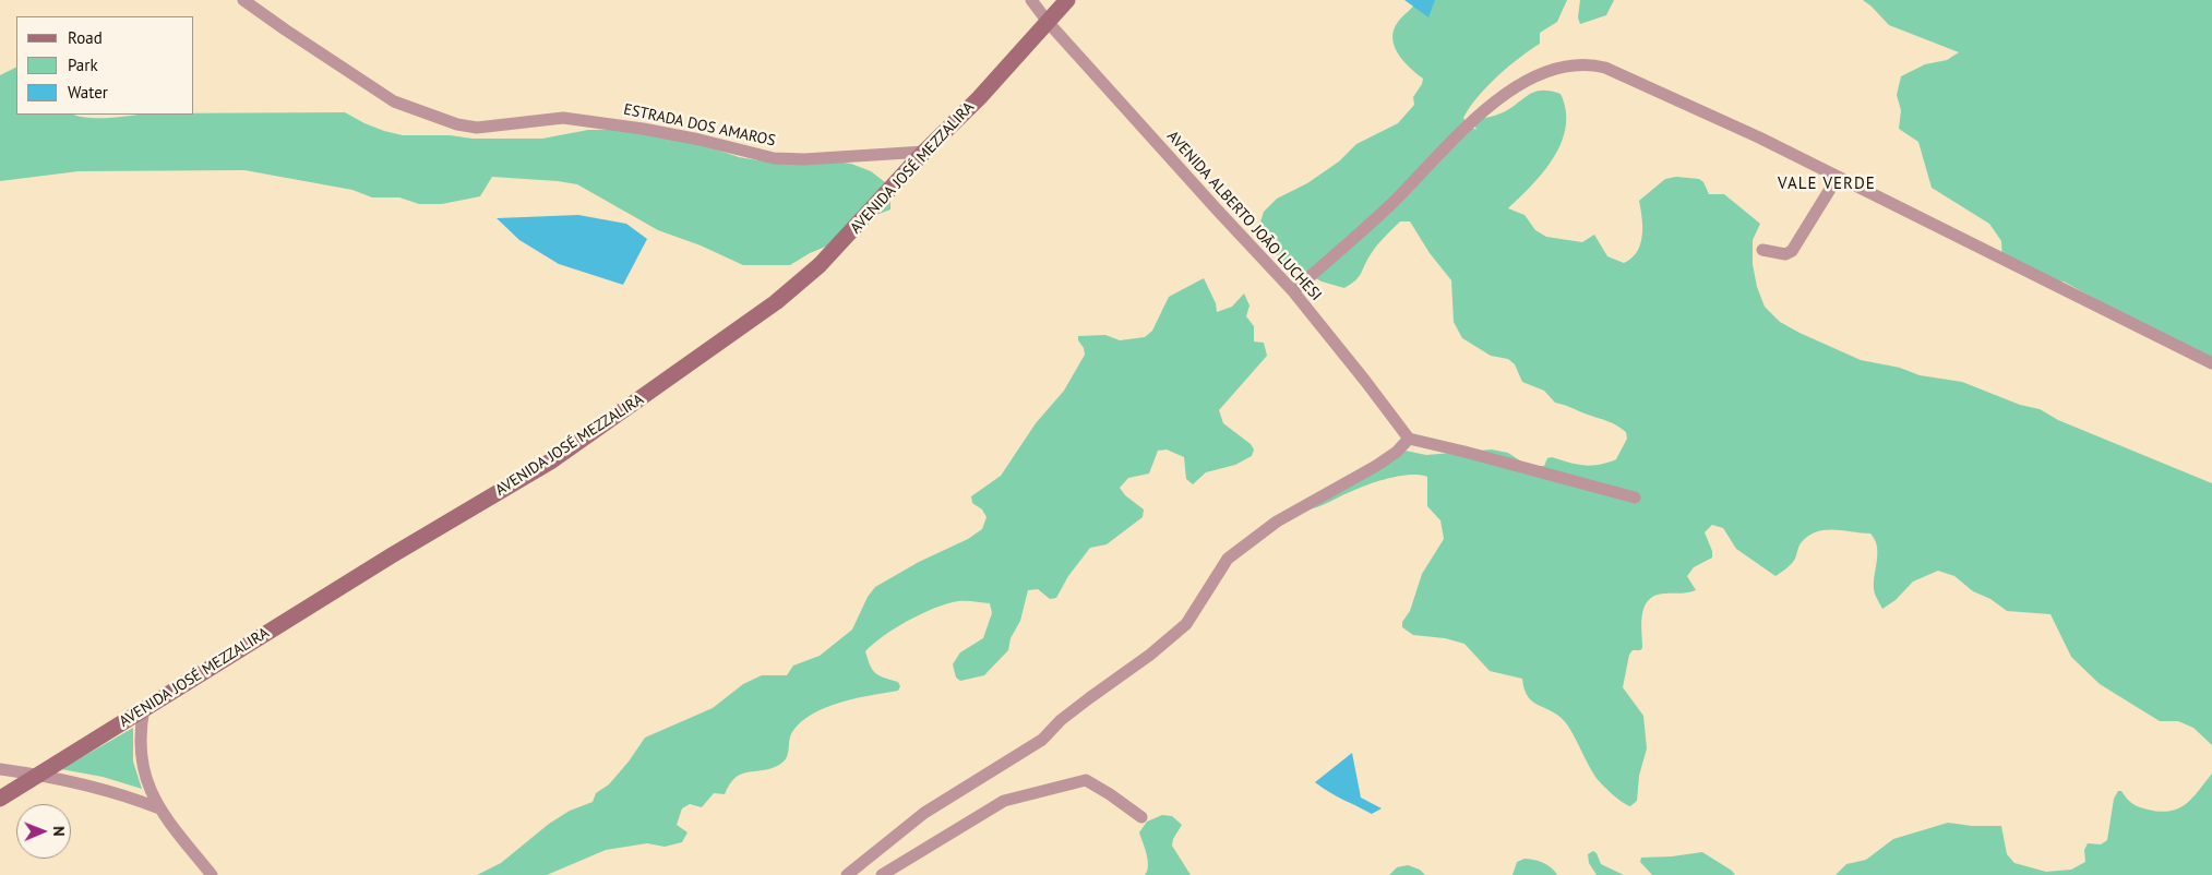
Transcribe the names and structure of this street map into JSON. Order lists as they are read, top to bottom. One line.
{"streets":{"main road":["AVENIDA JOSÉ MEZZALIRA"],"street":["ESTRADA DOS AMAROS","AVENIDA ALBERTO JOÃO LUCHESI"]},"crossings":[["ESTRADA DOS AMAROS","AVENIDA JOSÉ MEZZALIRA"],["AVENIDA JOSÉ MEZZALIRA","AVENIDA ALBERTO JOÃO LUCHESI"]],"districts":["VALE VERDE"],"legend":["Road","Park","Water"],"north":"right"}
